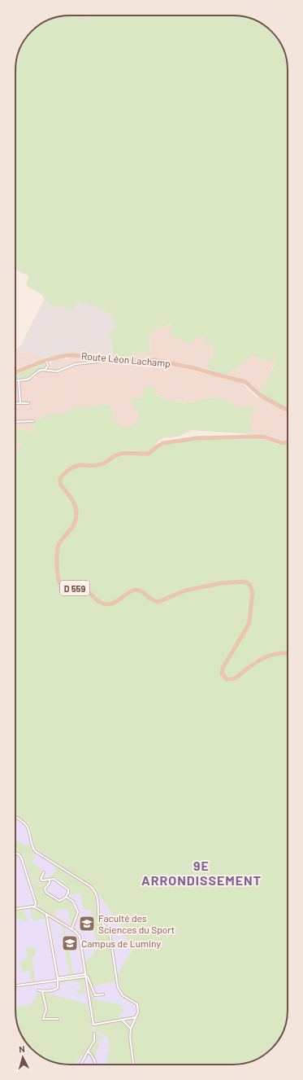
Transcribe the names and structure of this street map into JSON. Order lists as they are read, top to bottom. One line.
{"streets":{"main road":["Route Léon Lachamp","D 559"]},"districts":["9E ARRONDISSEMENT"],"places":{"school or university":["Faculté des Sciences du Sport","Campus de Luminy"]},"north":"top"}
